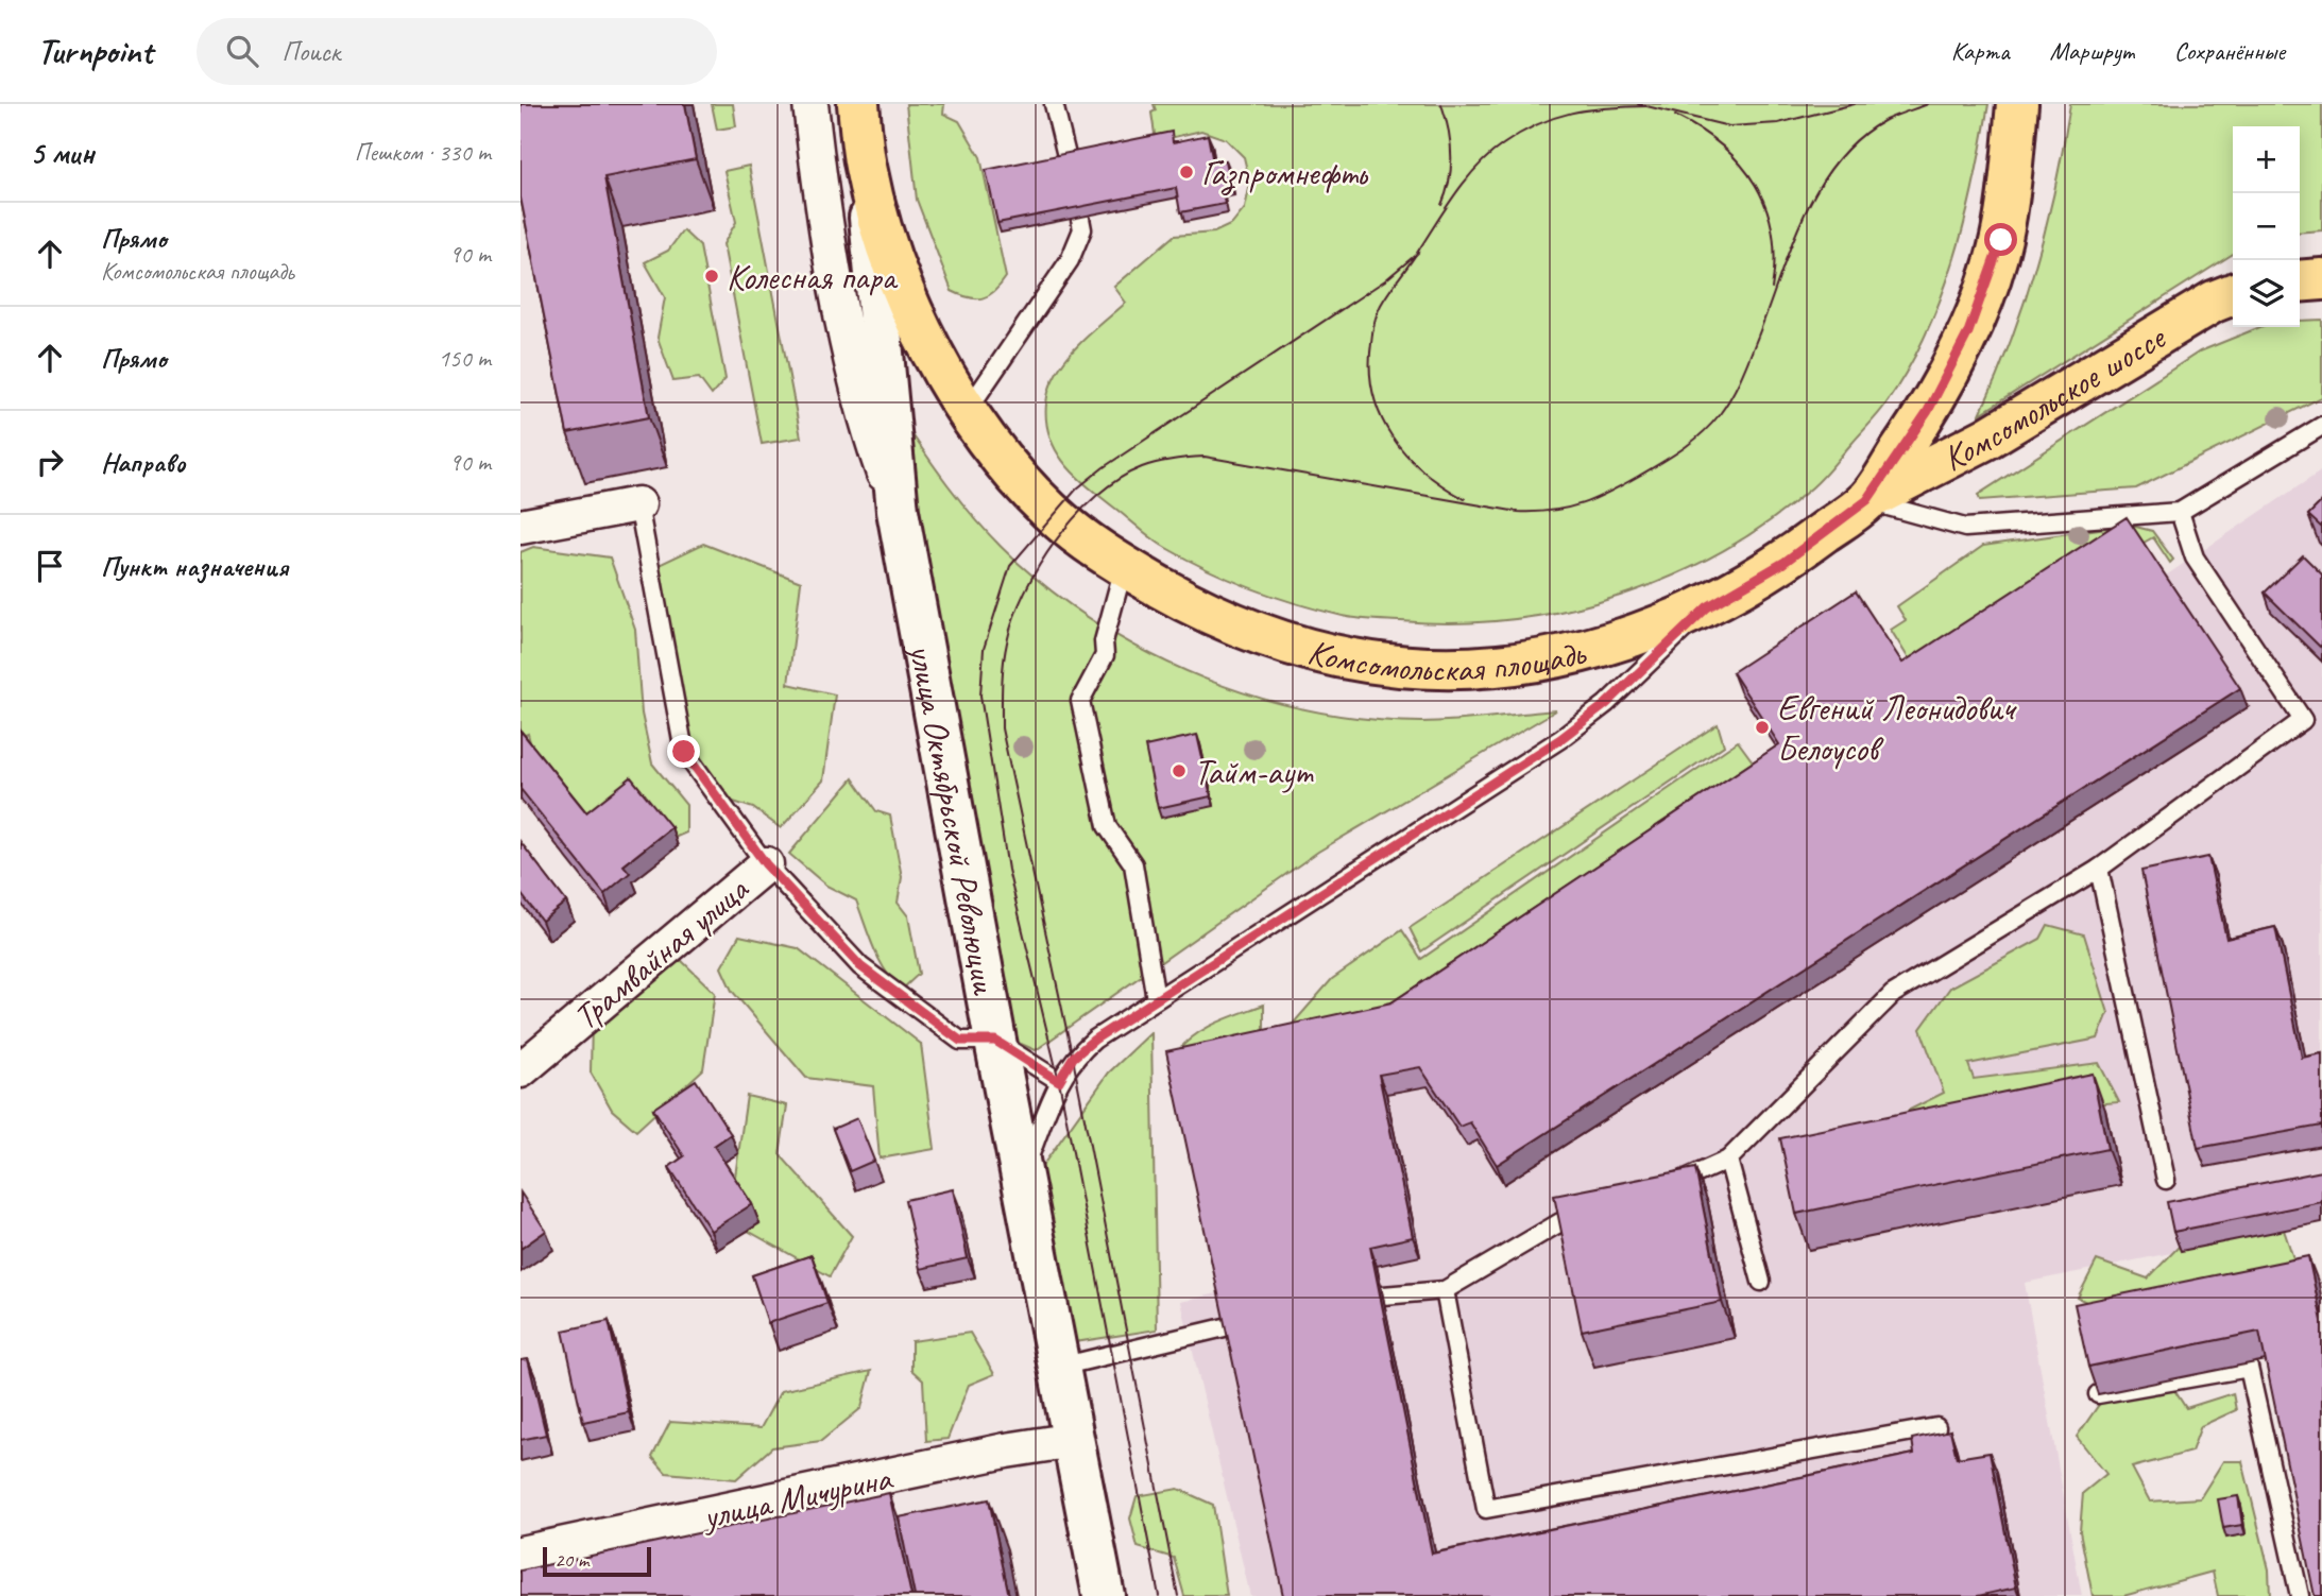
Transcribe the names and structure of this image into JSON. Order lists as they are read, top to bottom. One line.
{"streets":{"main road":["Комсомольское шоссе","Комсомольская площадь"],"street":["улица Октябрьской Революции","Трамвайная улица","улица Мичурина"]},"crossings":[["Комсомольское шоссе","Комсомольская площадь"],["Комсомольская площадь","улица Октябрьской Революции"],["улица Октябрьской Революции","улица Мичурина"]],"places":["Газпромнефть","Колесная пара","Евгений Леонидович Белоусов","Тайм-аут"],"scale_bar":"20 m","page":{"header":"Turnpoint","search":"Поиск","nav":["Карта","Маршрут","Сохранённые"],"heading":["5 мин","Пешком · 330 m"],"map_buttons":["+","−"],"list":[["Прямо","Комсомольская площадь","90 m"],["Прямо","150 m"],["Направо","90 m"],"Пункт назначения"],"scale":"20 m"}}
